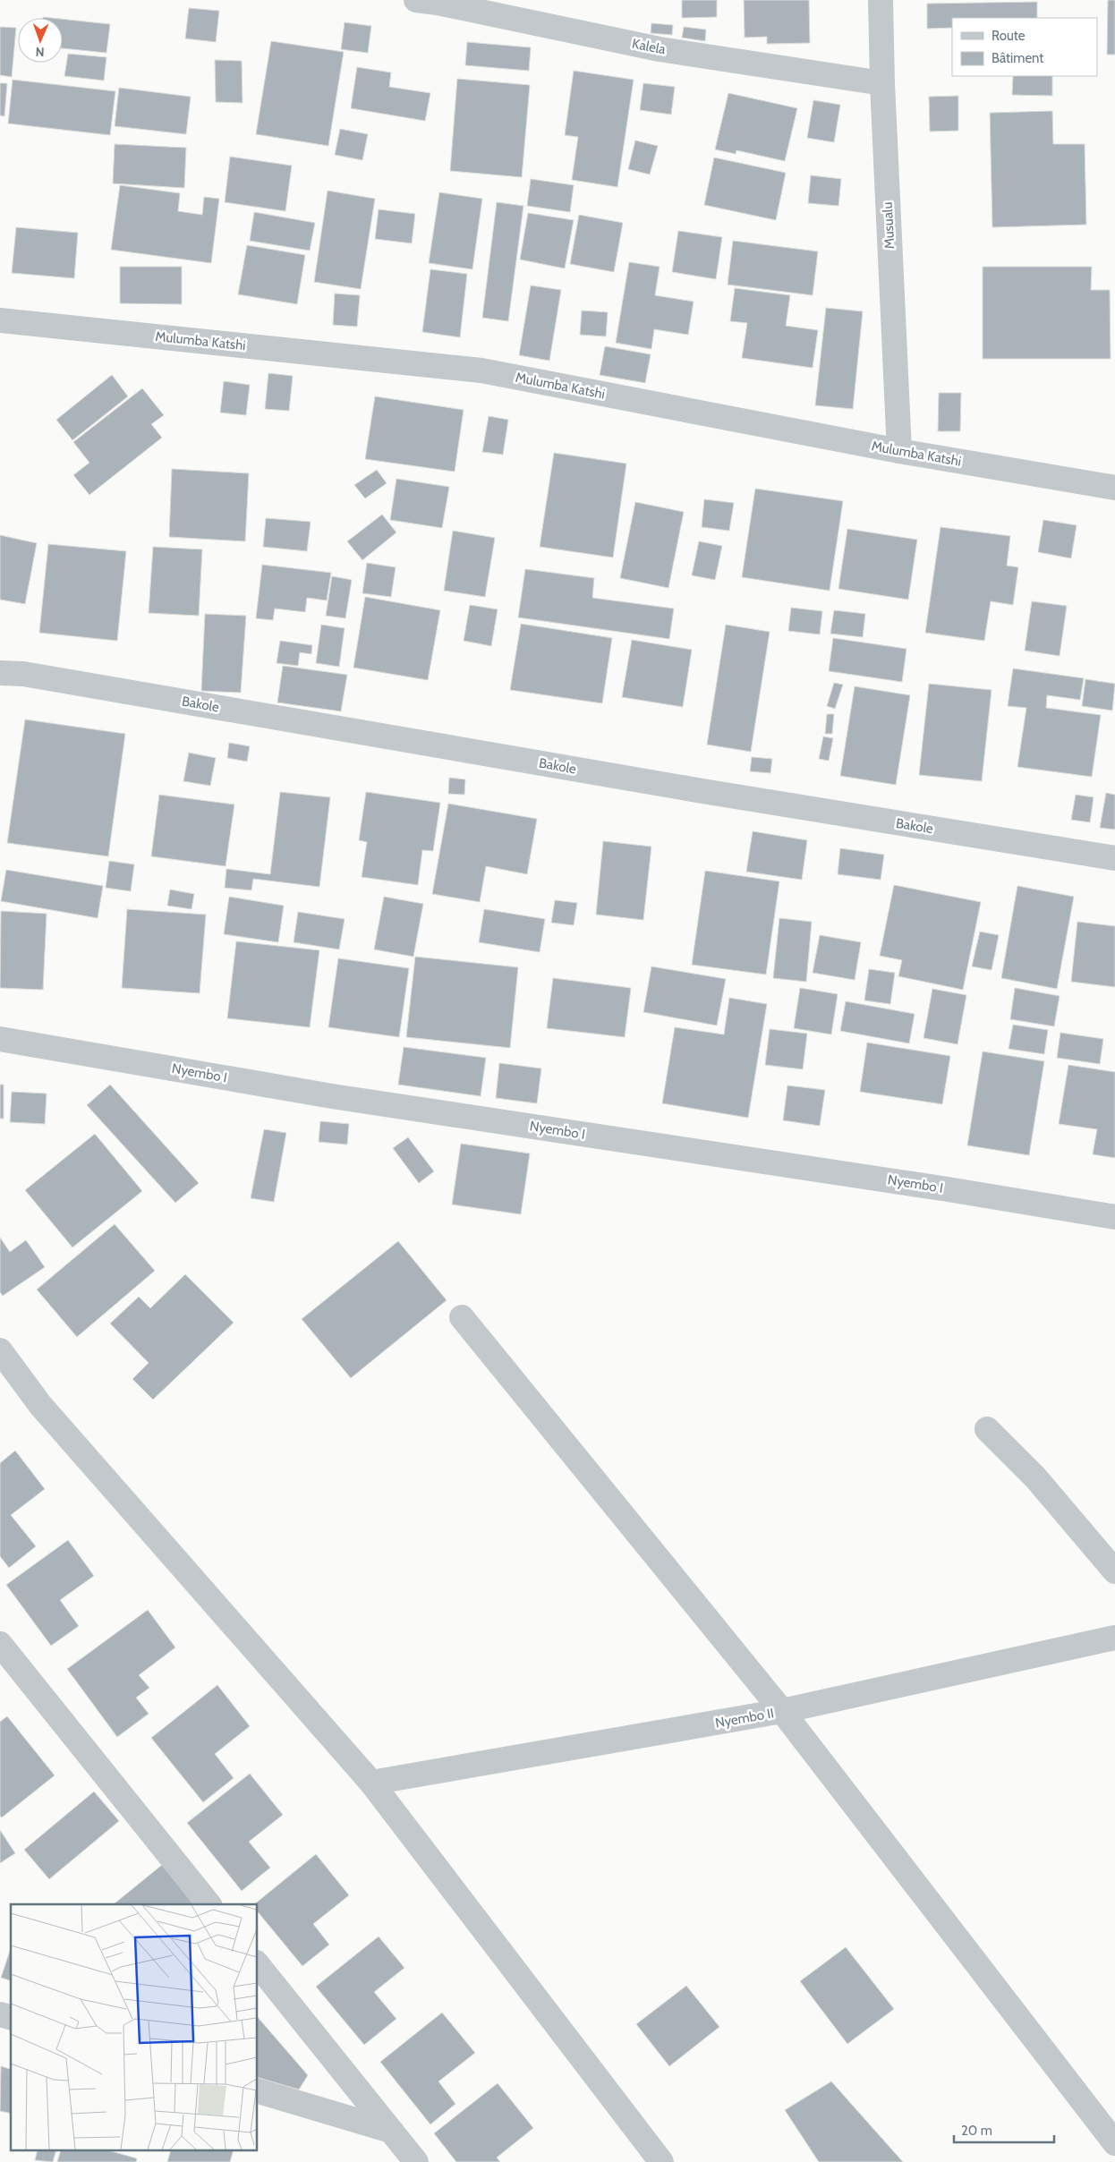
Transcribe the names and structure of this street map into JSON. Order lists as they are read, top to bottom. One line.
{"streets":{"street":["Kalela","Musualu","Mulumba Katshi","Bakole","Nyembo I","Nyembo II"]},"crossings":[["Kalela","Musualu"],["Musualu","Mulumba Katshi"]],"legend":["Route","Bâtiment"],"scale_bar":"20 m","north":"bottom"}
